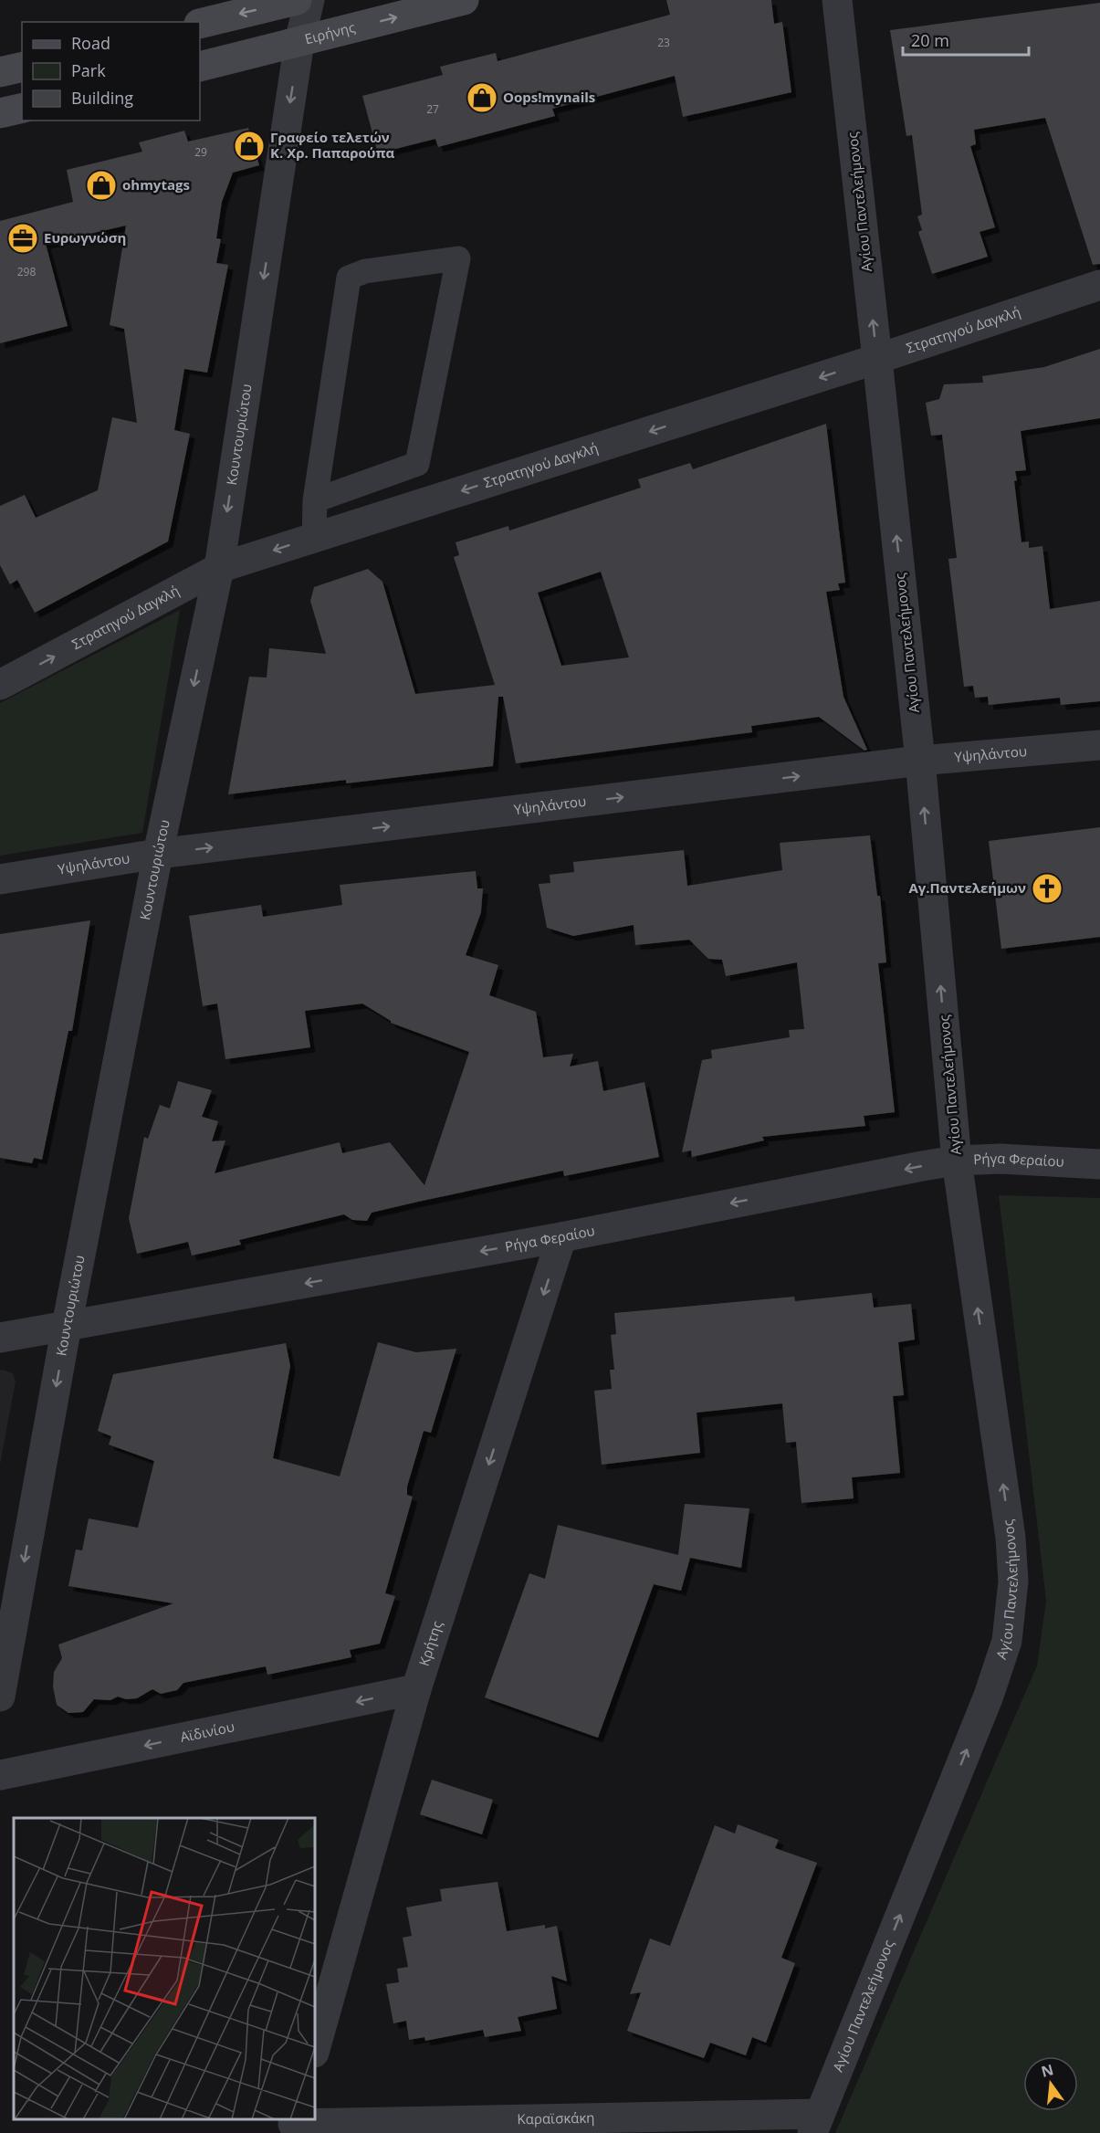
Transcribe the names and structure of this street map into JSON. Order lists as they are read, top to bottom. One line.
{"streets":{"main road":["Ειρήνης"],"street":["Αγίου Παντελεήμονος","Στρατηγού Δαγκλή","Κουντουριώτου","Υψηλάντου","Ρήγα Φεραίου","Κρήτης","Αϊδινίου","Καραϊσκάκη"]},"crossings":[["Ειρήνης","Κουντουριώτου"],["Αγίου Παντελεήμονος","Στρατηγού Δαγκλή"],["Αγίου Παντελεήμονος","Υψηλάντου"],["Αγίου Παντελεήμονος","Ρήγα Φεραίου"],["Αγίου Παντελεήμονος","Καραϊσκάκη"],["Στρατηγού Δαγκλή","Κουντουριώτου"],["Κουντουριώτου","Υψηλάντου"],["Κουντουριώτου","Ρήγα Φεραίου"],["Ρήγα Φεραίου","Κρήτης"],["Κρήτης","Αϊδινίου"]],"one_way":["Ειρήνης","Αγίου Παντελεήμονος","Κουντουριώτου","Υψηλάντου","Ρήγα Φεραίου","Κρήτης","Αϊδινίου"],"places":{"shop":["Oops!mynails","Γραφείο τελετών Κ. Χρ. Παπαρούπα","ohmytags"],"office":["Ευρωγνώση"],"church":["Αγ.Παντελεήμων"]},"house_numbers":["23","27","29","298"],"legend":["Road","Park","Building"],"scale_bar":"20 m","north":"top"}
